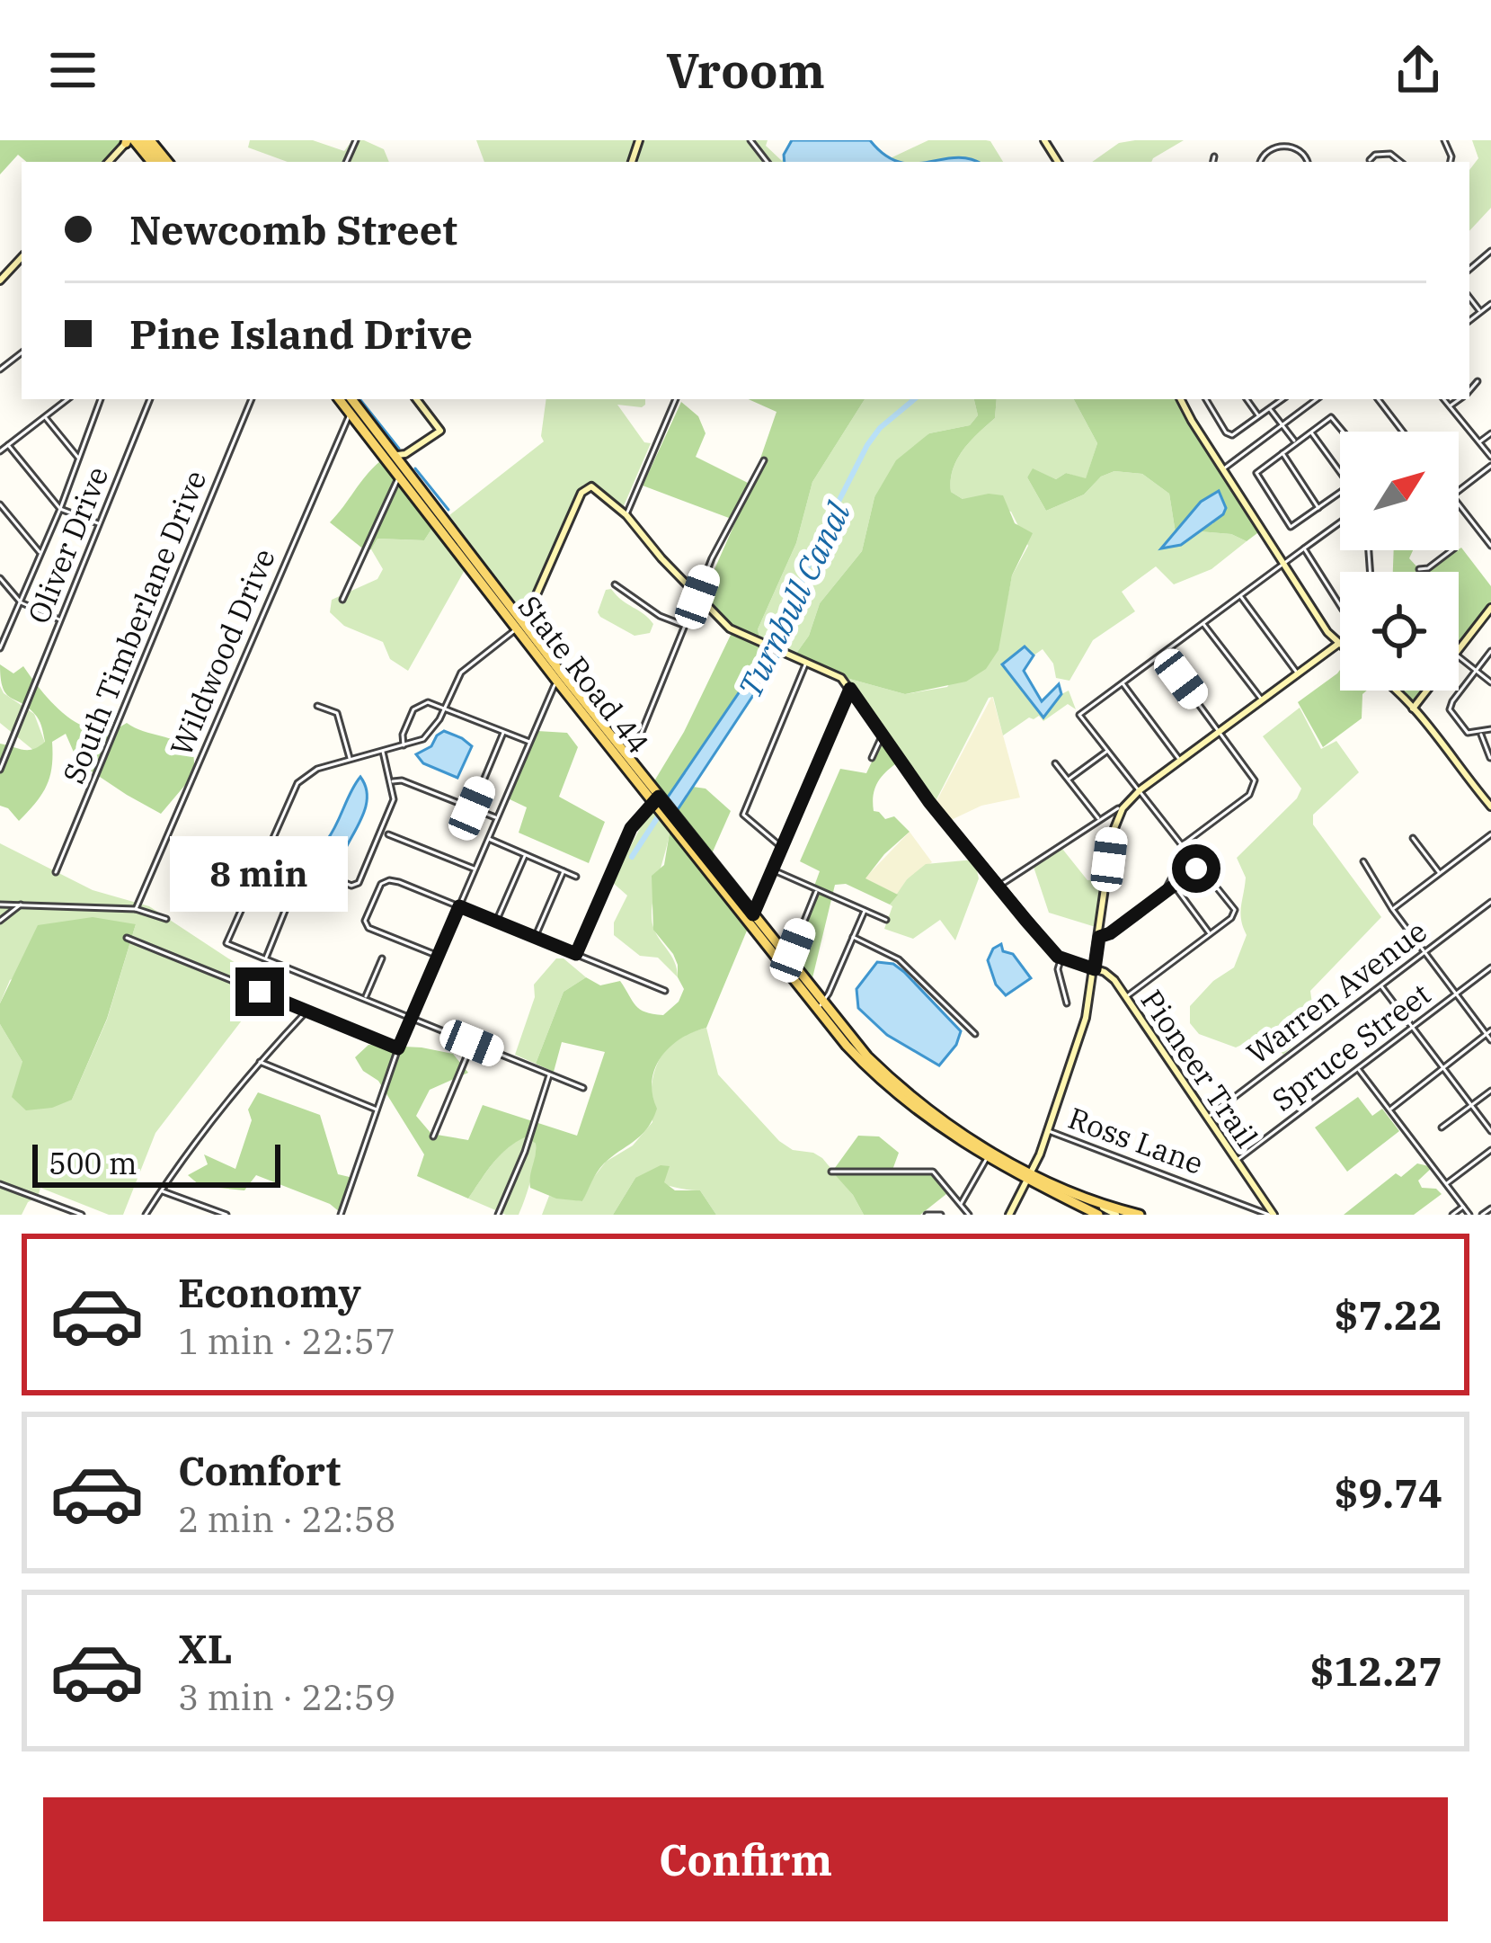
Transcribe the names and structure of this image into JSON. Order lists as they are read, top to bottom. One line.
{"streets":{"main road":["State Road 44"],"street":["Oliver Drive","South Timberlane Drive","Wildwood Drive","Warren Avenue","Spruce Street","Pioneer Trail","Ross Lane"]},"crossings":[["Wildwood Drive","State Road 44"],["Warren Avenue","Pioneer Trail"],["Spruce Street","Pioneer Trail"],["Pioneer Trail","Ross Lane"]],"water":["Turnbull Canal"],"scale_bar":"500 m","north":"top right","page":{"header":"Vroom","banner":["Newcomb Street","Pine Island Drive"],"bubble":"8 min","scale":"500 m","list":[{"name":"Economy","note":"1 min · 22:57","value":"$7.22"},{"name":"Comfort","note":"2 min · 22:58","value":"$9.74"},{"name":"XL","note":"3 min · 22:59","value":"$12.27"}],"buttons":"Confirm"}}
